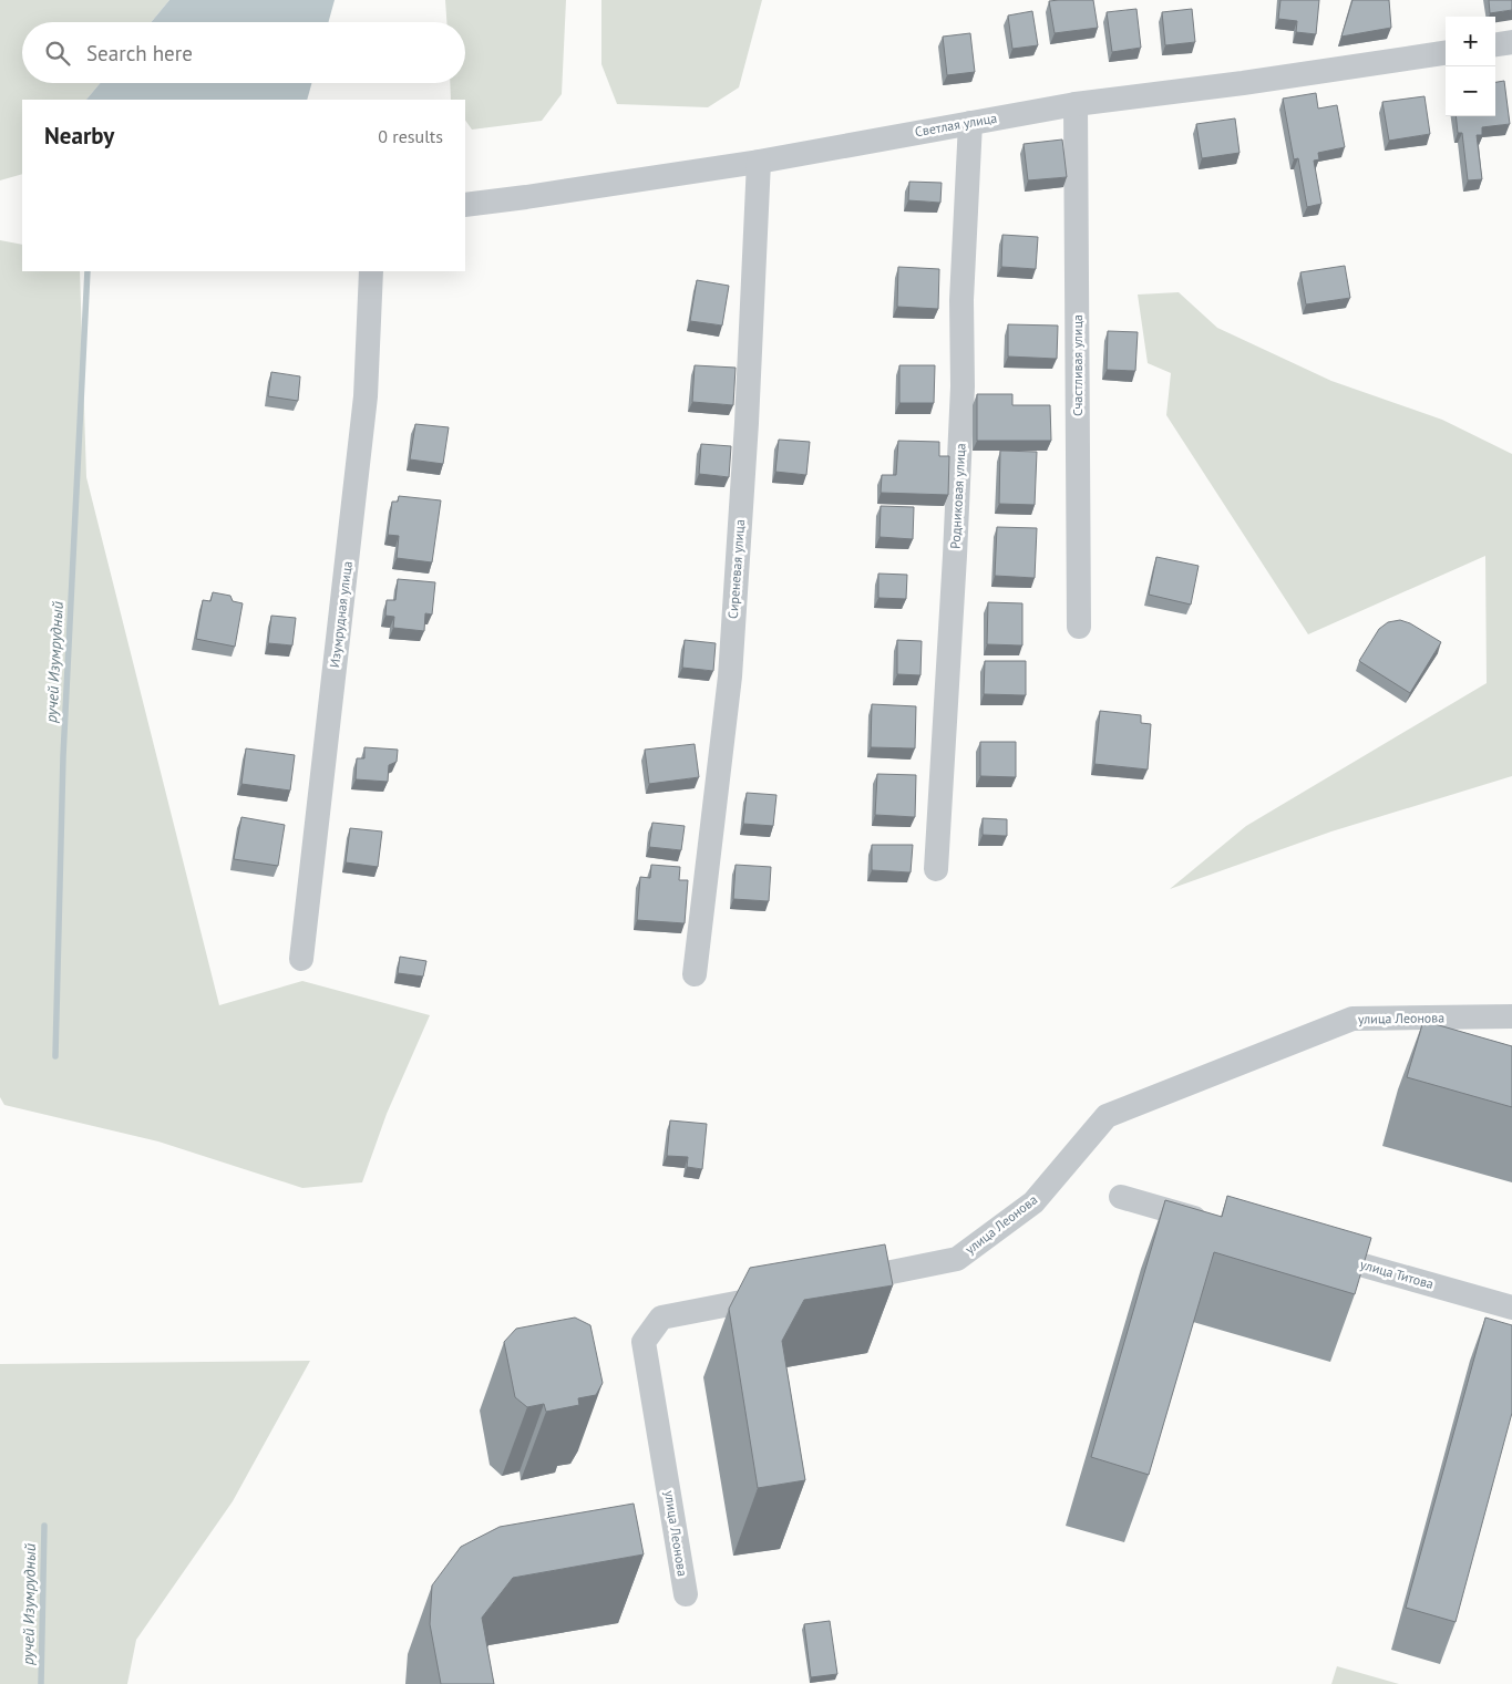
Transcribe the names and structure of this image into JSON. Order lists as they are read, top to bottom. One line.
{"streets":{"street":["Светлая улица","Счастливая улица","Родниковая улица","Сиреневая улица","Изумрудная улица","улица Леонова","улица Титова"]},"crossings":[["Светлая улица","Счастливая улица"],["Светлая улица","Родниковая улица"],["Светлая улица","Сиреневая улица"]],"water":["ручей Изумрудный"],"page":{"map_buttons":["+","−"],"search":"Search here","heading":["Nearby","0 results"]}}
